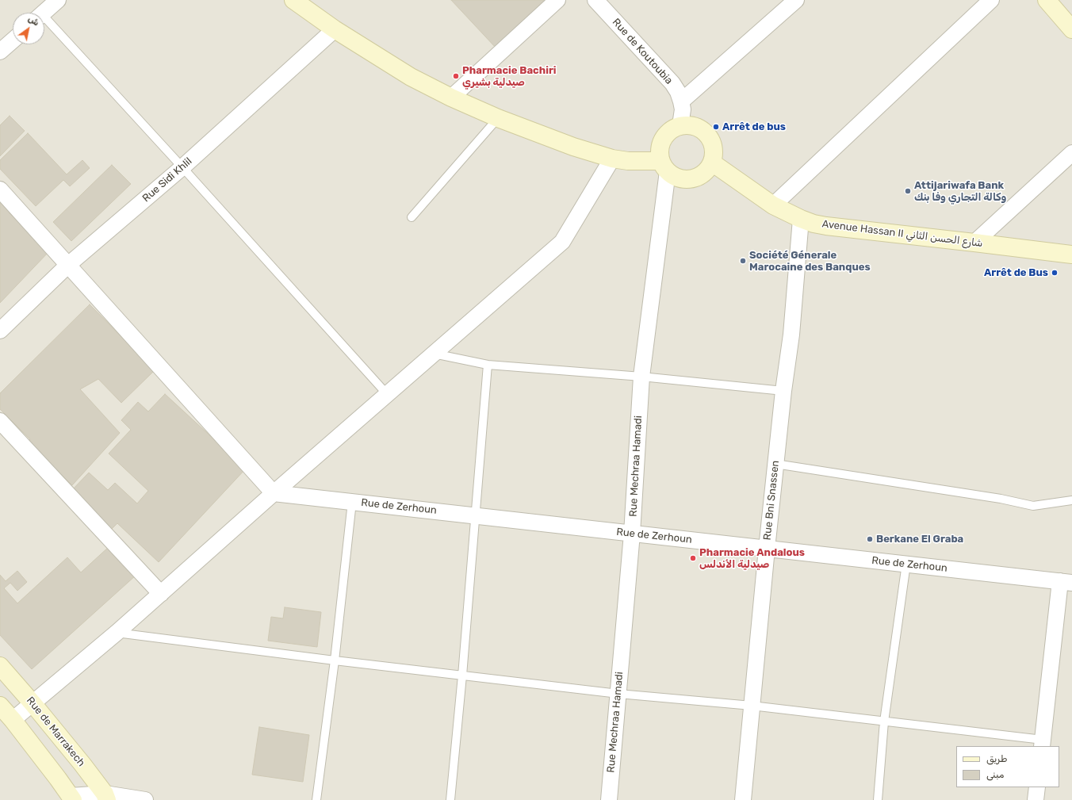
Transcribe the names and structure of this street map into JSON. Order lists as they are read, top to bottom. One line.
{"streets":{"street":["Rue de Koutoubia","Rue Sidi Khlil","Avenue Hassan II شارع الحسن الثاني","Rue Mechraa Hamadi","Rue Bni Snassen","Rue de Zerhoun","Rue de Marrakech"]},"crossings":[["Rue de Koutoubia","Avenue Hassan II شارع الحسن الثاني"],["Rue de Koutoubia","Rue Mechraa Hamadi"],["Avenue Hassan II شارع الحسن الثاني","Rue Mechraa Hamadi"],["Avenue Hassan II شارع الحسن الثاني","Rue Bni Snassen"],["Rue Mechraa Hamadi","Rue de Zerhoun"],["Rue Bni Snassen","Rue de Zerhoun"]],"places":["Pharmacie Bachiri صيدلية بشيري","Arrêt de bus","Attijariwafa Bank وكالة التجاري وفا بنك","Société Génerale Marocaine des Banques","Arrêt de Bus","Berkane El Graba","Pharmacie Andalous صيدلية الأندلس"],"legend":["طريق","مبنى"],"north":"top right"}
